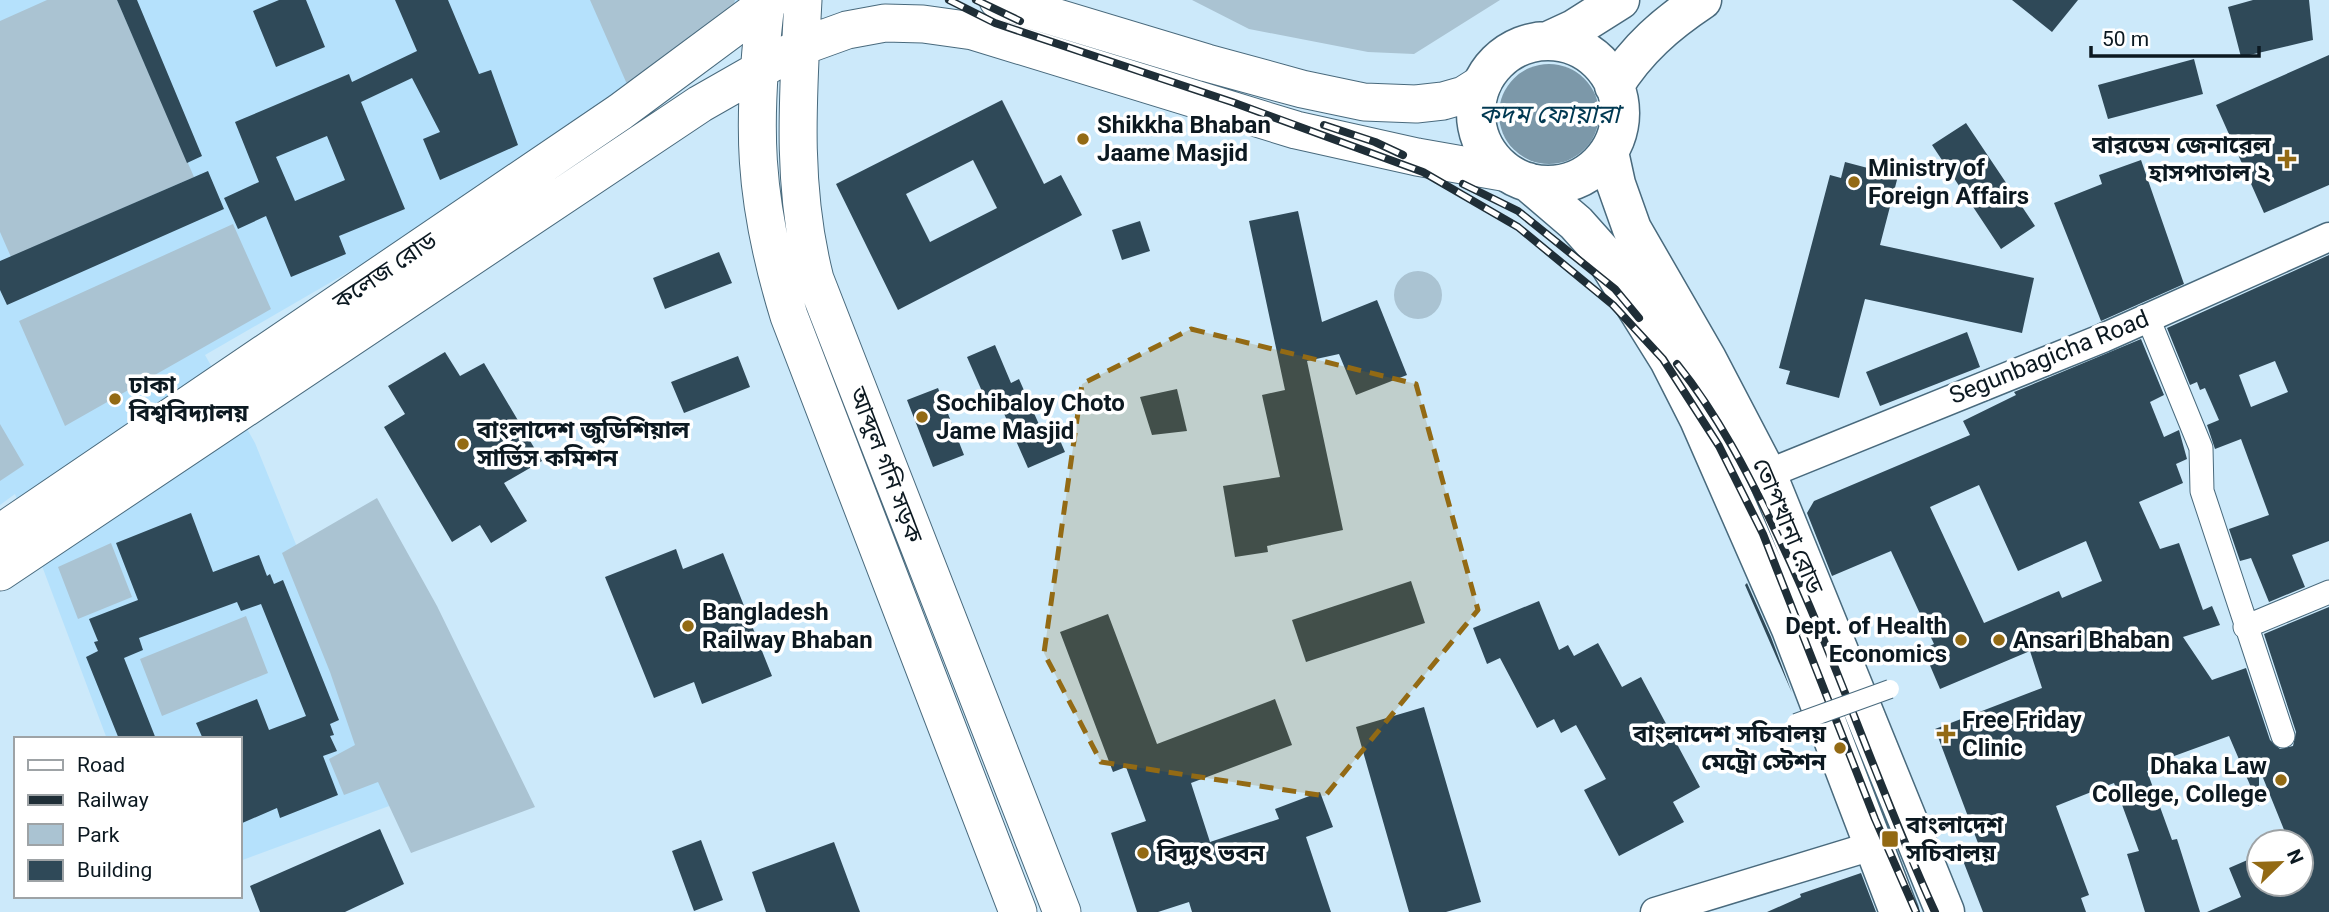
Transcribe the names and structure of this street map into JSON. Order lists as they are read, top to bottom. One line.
{"streets":{"highway":["তোপখানা রোড"],"main road":["কলেজ রোড","আব্দুল গনি সড়ক"],"street":["Segunbagicha Road"]},"crossings":[["কলেজ রোড","আব্দুল গনি সড়ক"],["কলেজ রোড","তোপখানা রোড"],["Segunbagicha Road","তোপখানা রোড"]],"water":["কদম ফোয়ারা"],"places":{"other":["Shikkha Bhaban Jaame Masjid","Ministry of Foreign Affairs","ঢাকা বিশ্ববিদ্যালয়","Sochibaloy Choto Jame Masjid","বাংলাদেশ জুডিশিয়াল সার্ভিস কমিশন","Bangladesh Railway Bhaban","Dept. of Health Economics","Ansari Bhaban","বাংলাদেশ সচিবালয় মেট্রো স্টেশন","Dhaka Law College, College","বিদ্যুৎ ভবন"],"health":["বারডেম জেনারেল হাসপাতাল ২","Free Friday Clinic"],"transit":["বাংলাদেশ সচিবালয়"]},"legend":["Road","Railway","Park","Building"],"scale_bar":"50 m","north":"top right"}
